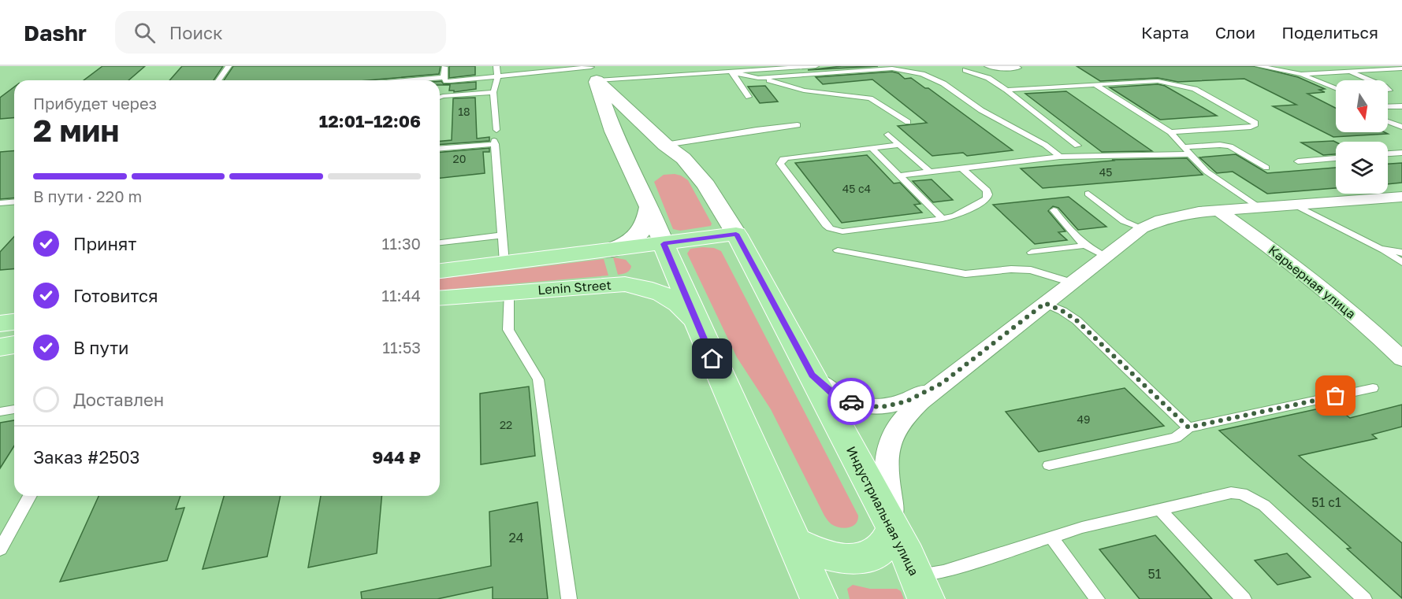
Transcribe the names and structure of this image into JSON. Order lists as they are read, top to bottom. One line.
{"streets":{"main road":["Lenin Street","Индустриальная улица"],"street":["Карьерная улица"]},"house_numbers":["18","20","45","45 с4","49","22","51 с1","24","51"],"north":"bottom","page":{"header":"Dashr","search":"Поиск","nav":["Карта","Слои","Поделиться"],"heading":["2 мин","Прибудет через","12:01–12:06"],"panel":["Заказ #2503","944 ₽"],"bar":"В пути · 220 m","list":[["Принят","11:30"],["Готовится","11:44"],["В пути","11:53"],"Доставлен"]}}
